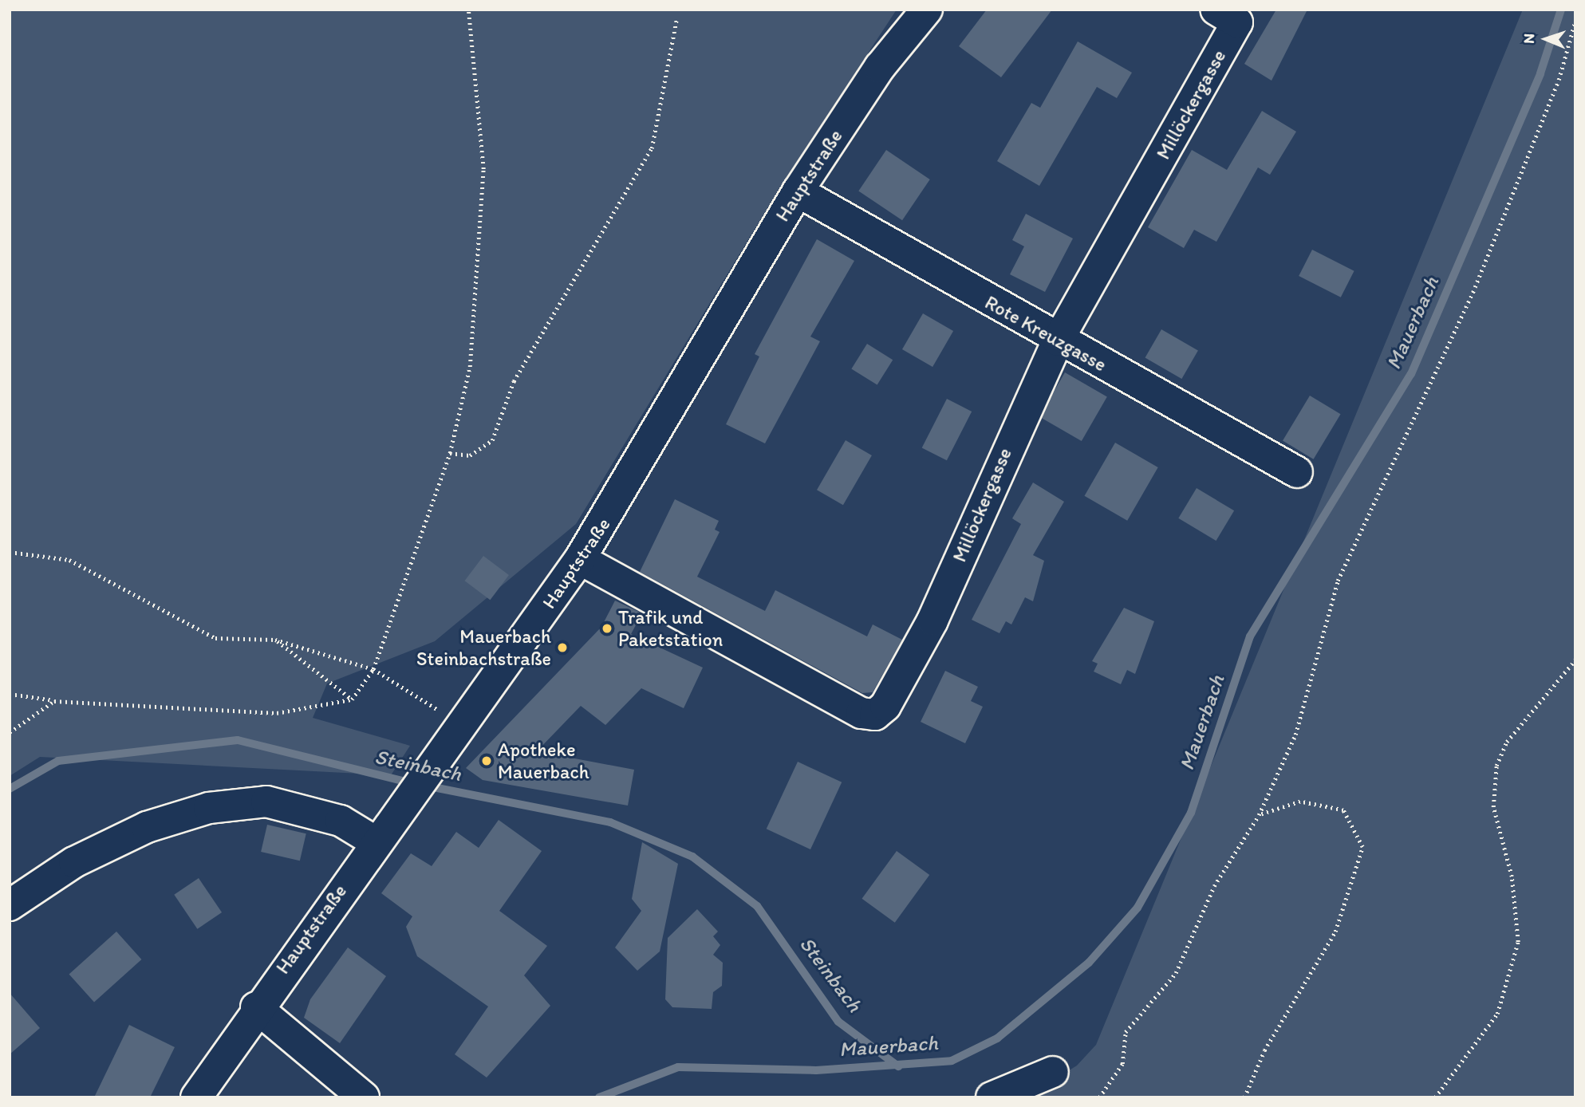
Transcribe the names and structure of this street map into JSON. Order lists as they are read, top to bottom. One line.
{"streets":{"street":["Millöckergasse","Hauptstraße","Rote Kreuzgasse"]},"crossings":[["Millöckergasse","Hauptstraße"],["Millöckergasse","Rote Kreuzgasse"],["Hauptstraße","Rote Kreuzgasse"]],"water":["Mauerbach","Steinbach"],"places":["Trafik und Paketstation","Mauerbach Steinbachstraße","Apotheke Mauerbach"],"north":"left"}
